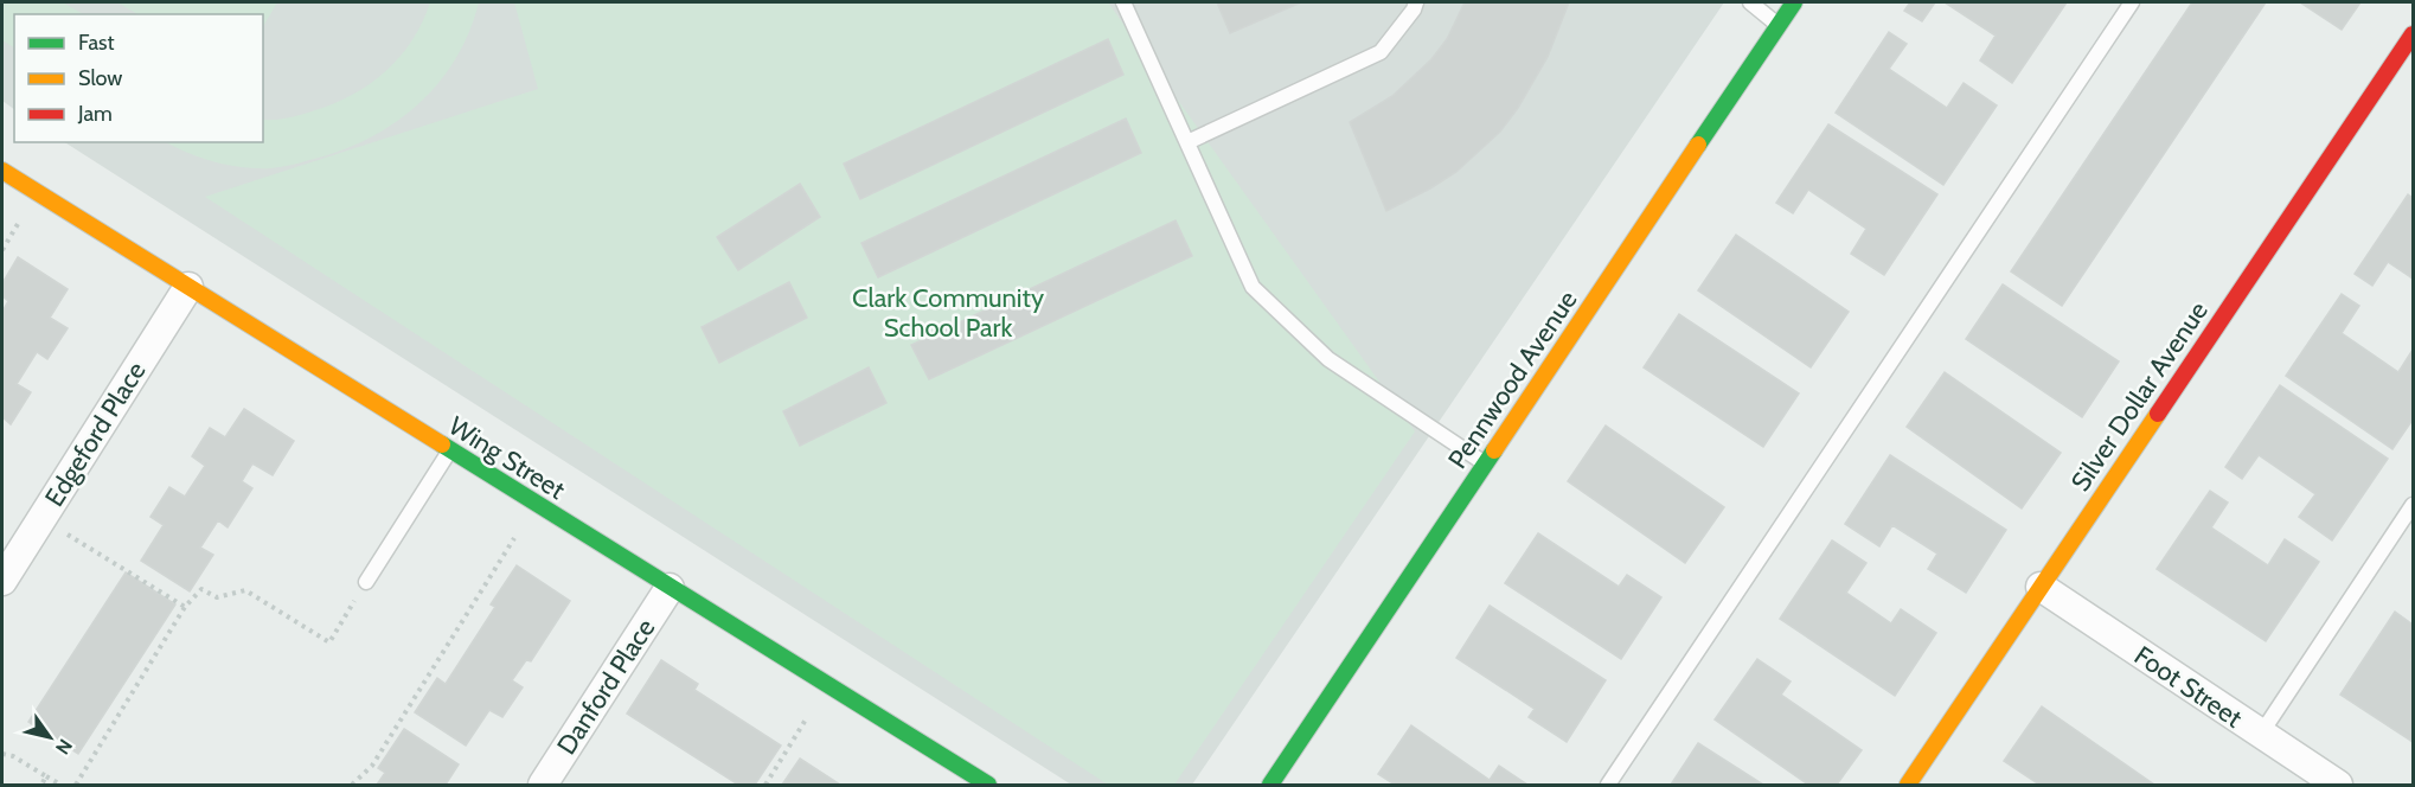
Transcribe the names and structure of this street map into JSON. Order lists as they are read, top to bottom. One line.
{"streets":{"street":["Pennwood Avenue","Silver Dollar Avenue","Edgeford Place","Wing Street","Danford Place","Foot Street"]},"crossings":[["Silver Dollar Avenue","Foot Street"],["Edgeford Place","Wing Street"],["Wing Street","Danford Place"]],"parks":["Clark Community School Park"],"legend":["Fast","Slow","Jam"],"north":"bottom right"}
